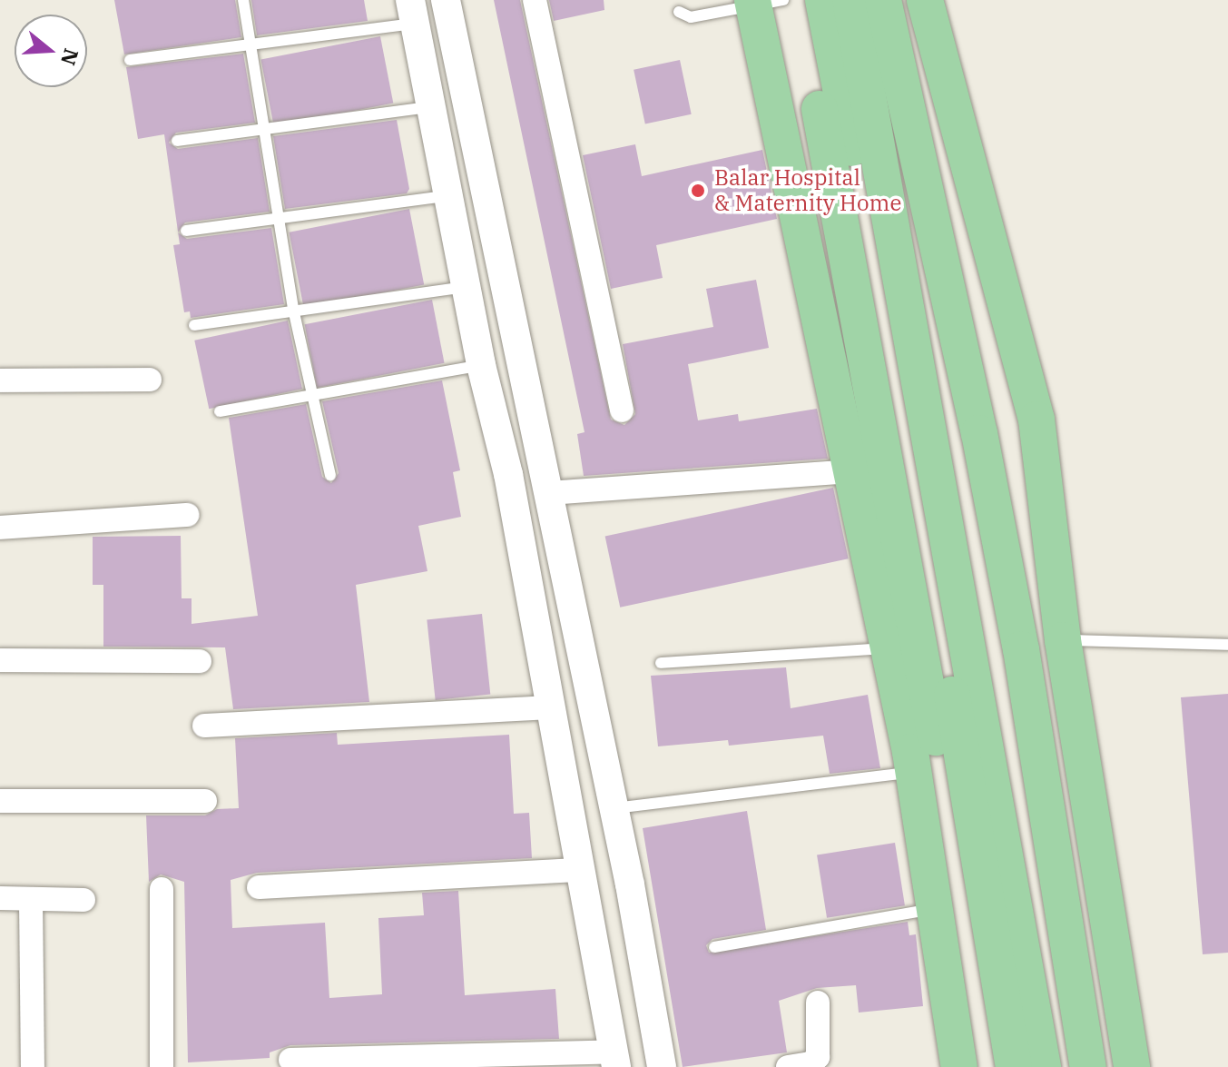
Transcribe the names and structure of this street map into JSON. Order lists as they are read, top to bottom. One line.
{"places":["Balar Hospital & Maternity Home"],"north":"right"}
